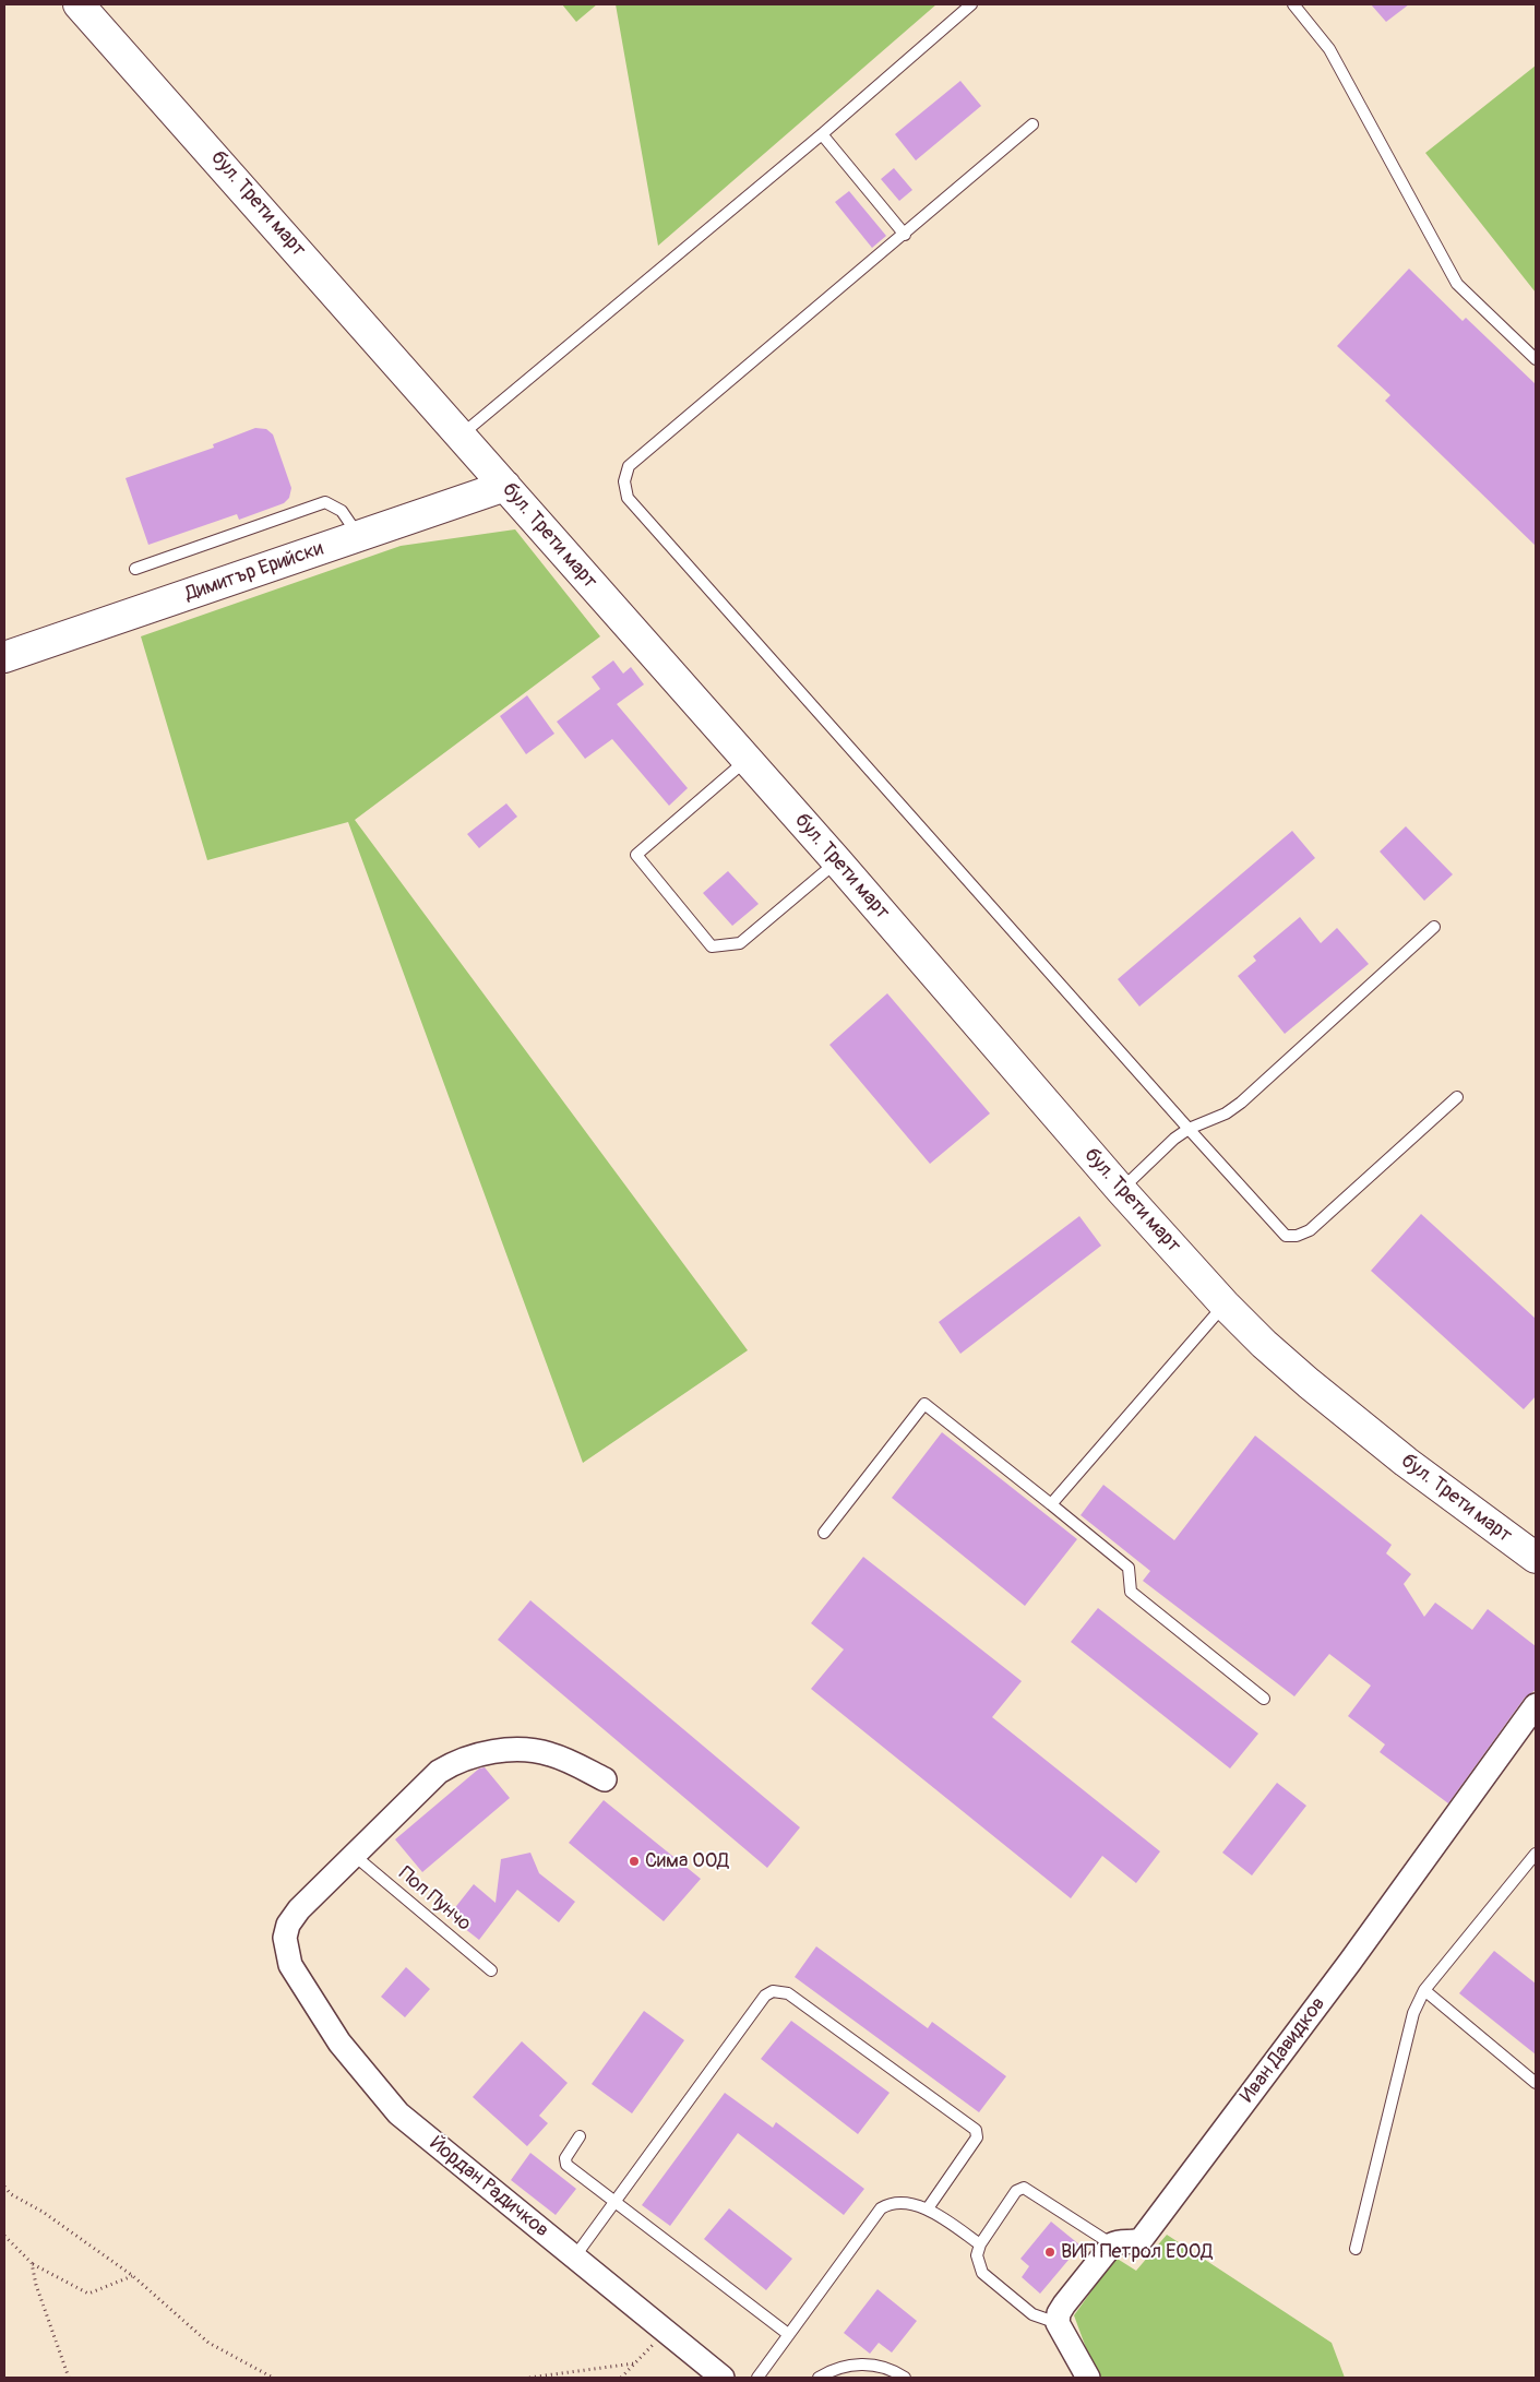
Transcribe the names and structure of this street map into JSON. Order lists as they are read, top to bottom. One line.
{"streets":{"main road":["бул. Трети март","Димитър Ерийски"],"street":["Иван Давидков","Йордан Радичков"],"lane":["Поп Пунчо"]},"crossings":[["бул. Трети март","Димитър Ерийски"],["Поп Пунчо","Йордан Радичков"]],"places":["Сима ООД","ВИП Петрол ЕООД"]}
